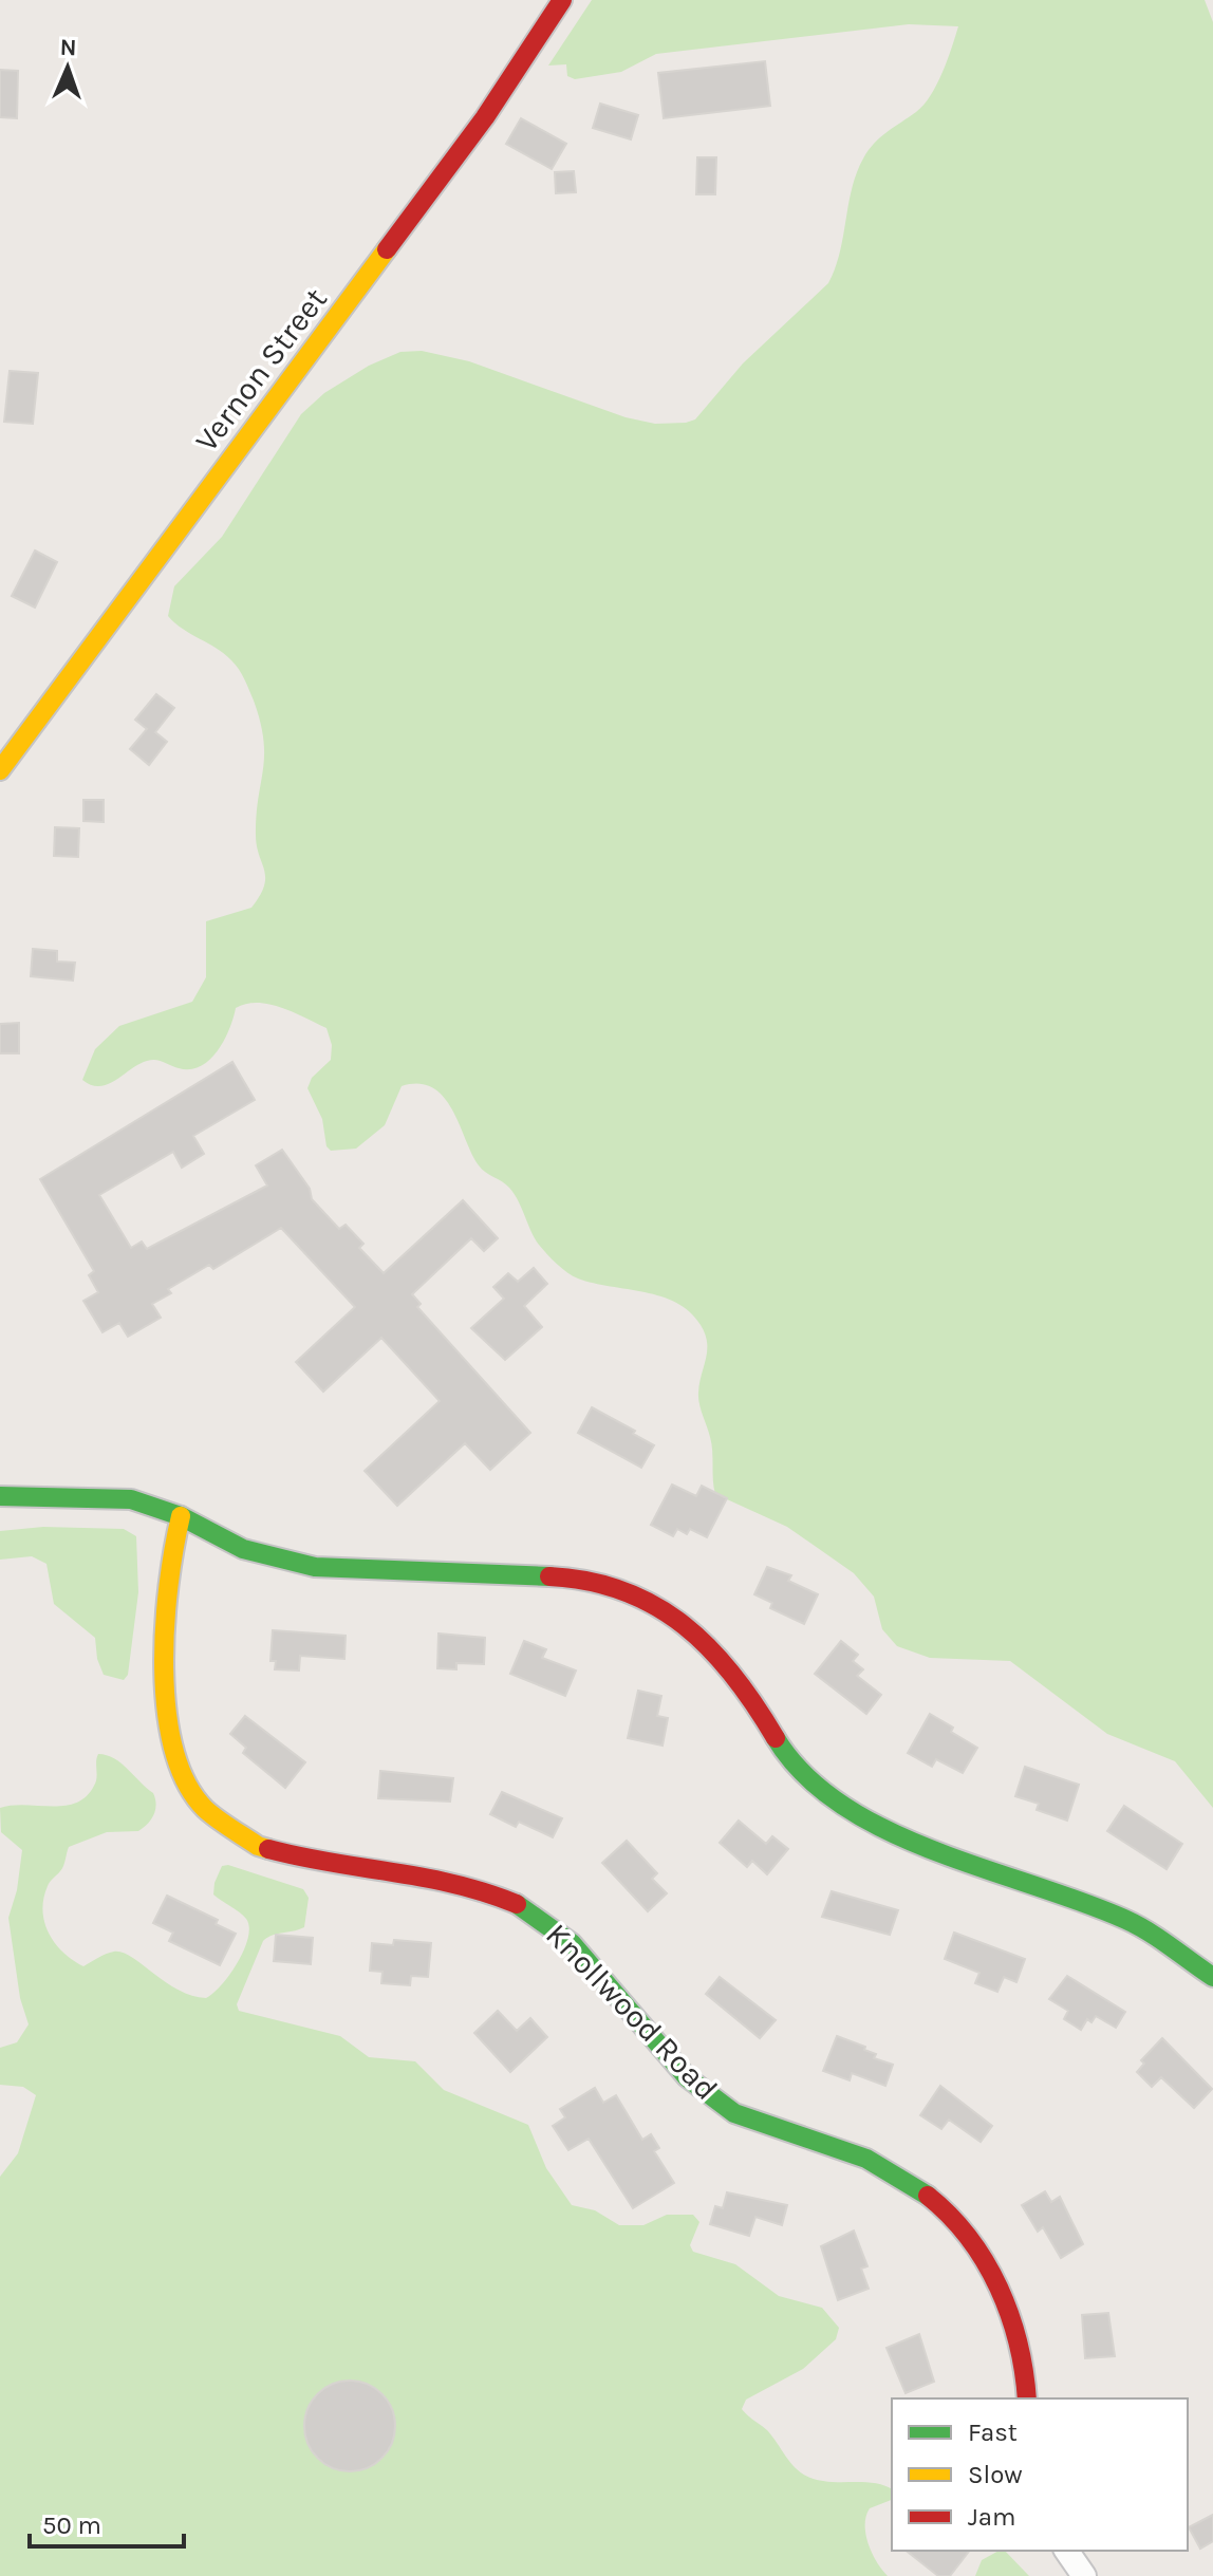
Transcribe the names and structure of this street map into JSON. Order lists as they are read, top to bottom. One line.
{"streets":{"street":["Vernon Street","Knollwood Road"]},"legend":["Fast","Slow","Jam"],"scale_bar":"50 m","north":"top"}
